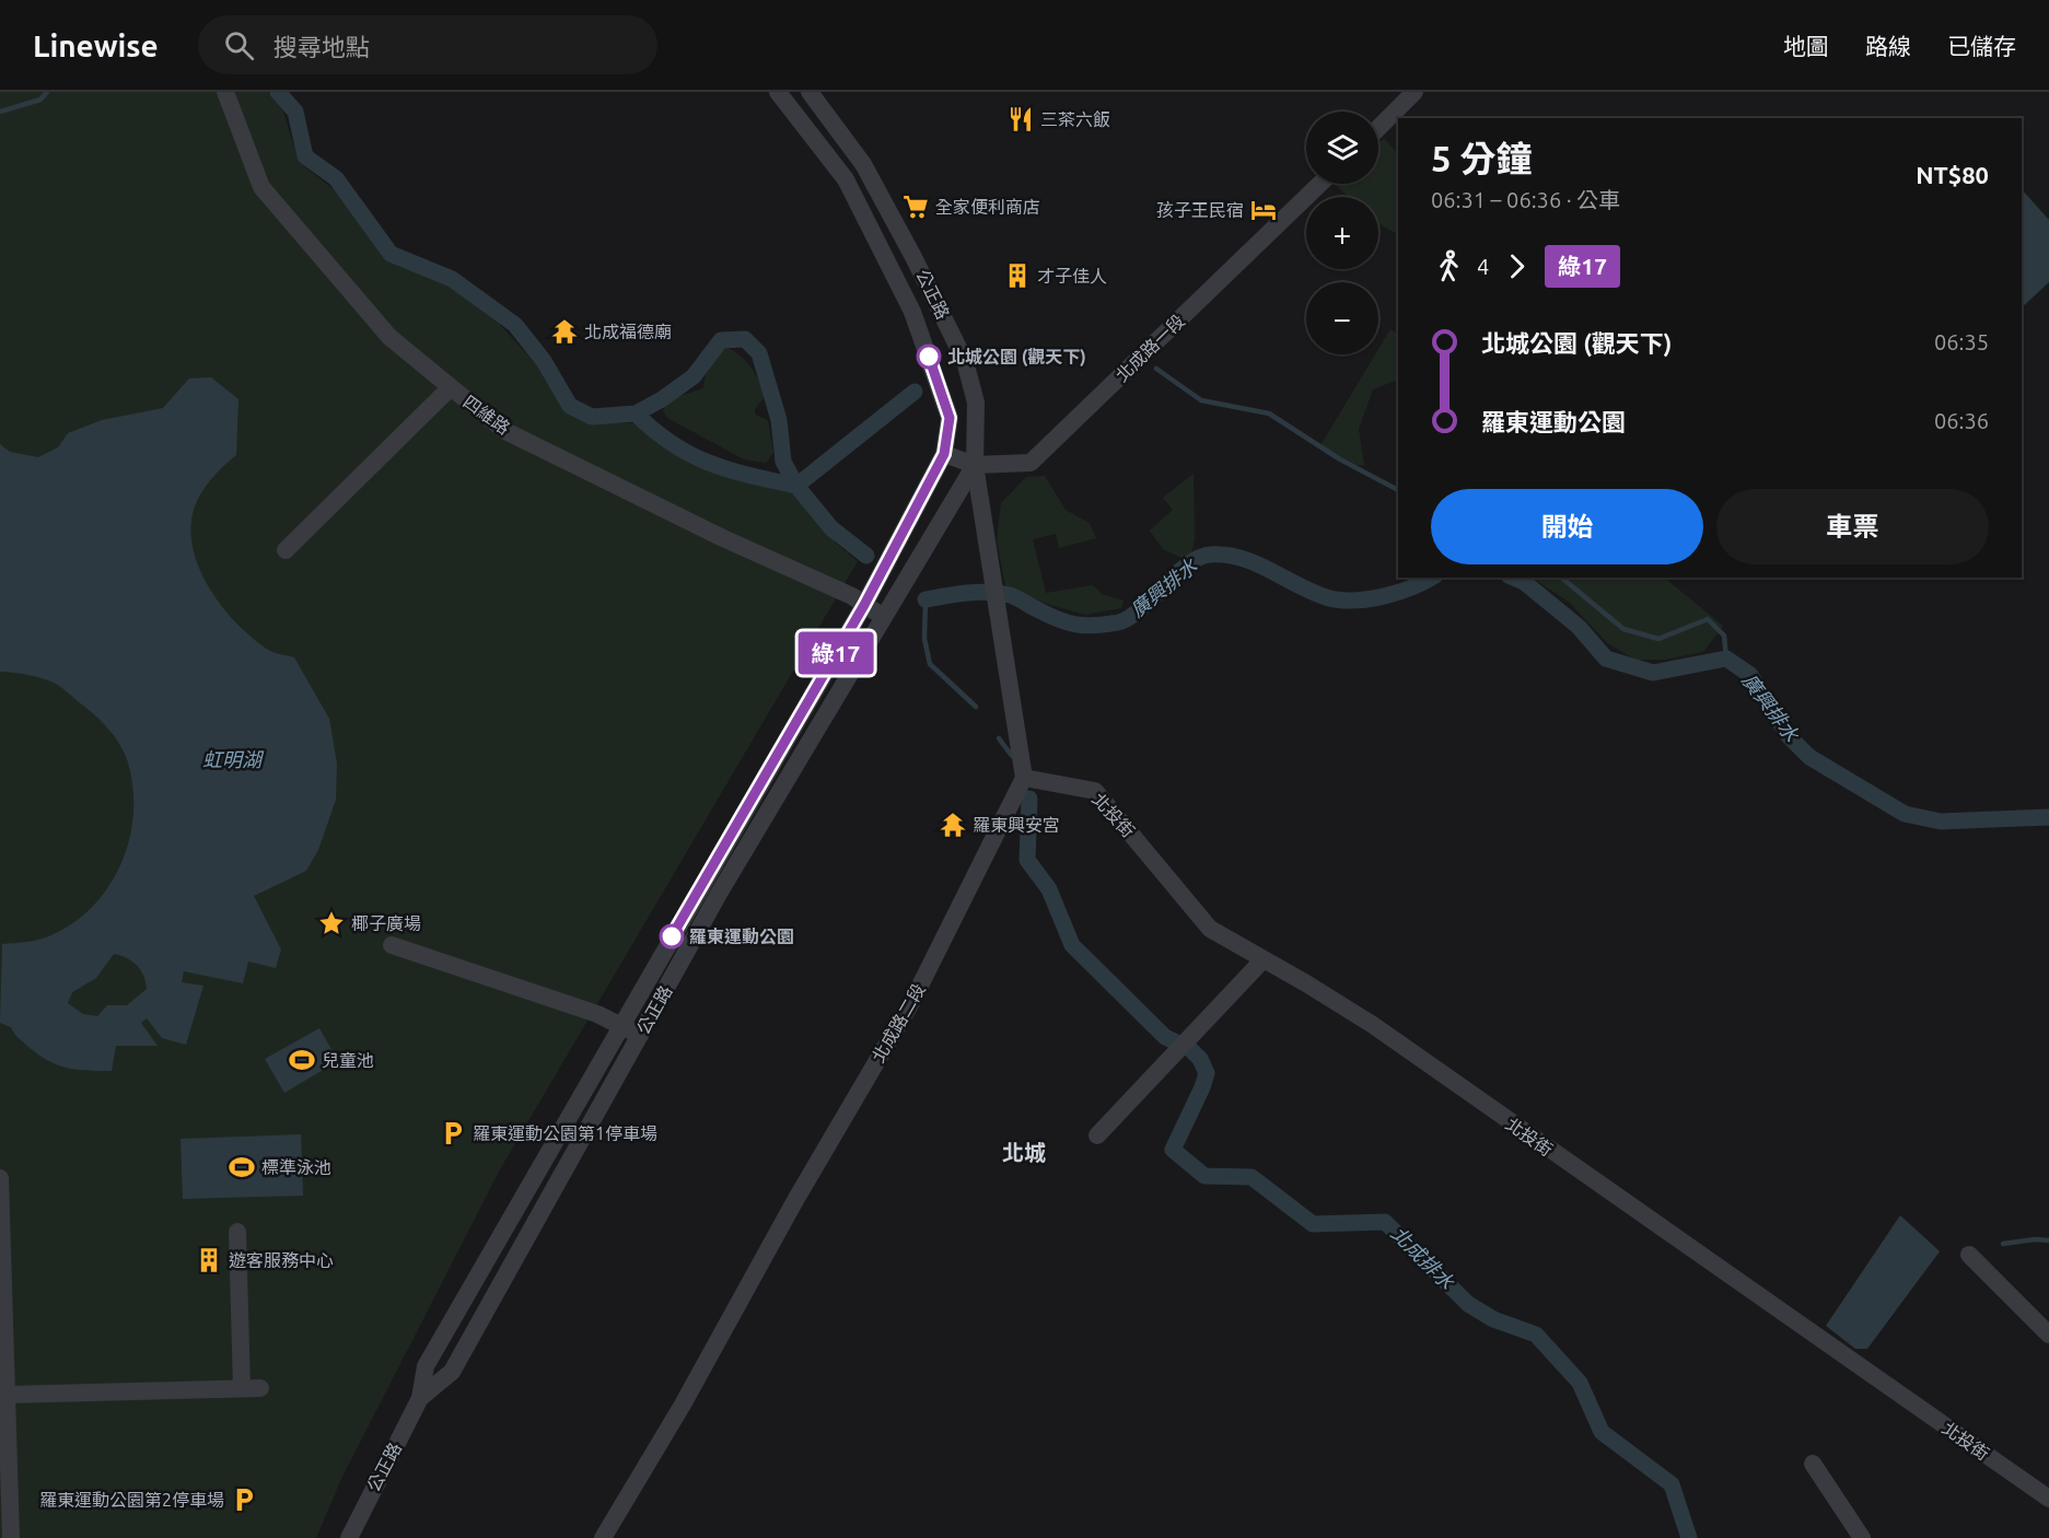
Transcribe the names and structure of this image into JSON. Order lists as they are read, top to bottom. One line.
{"streets":{"street":["公正路","北成路一段","四維路","北投街","北成路二段"]},"crossings":[["公正路","北成路一段"],["公正路","四維路"],["北投街","北成路二段"]],"districts":["北城"],"water":["廣興排水","虹明湖","北成排水"],"places":{"restaurant":["三茶六飯"],"supermarket":["全家便利商店"],"hotel":["孩子王民宿"],"building":["才子佳人","遊客服務中心"],"temple":["北成福德廟","羅東興安宮"],"other":["北城公園 (觀天下)","羅東運動公園"],"place":["椰子廣場"],"sports":["兒童池","標準泳池"],"parking":["羅東運動公園第1停車場","羅東運動公園第2停車場"]},"lines":["bus line 綠17"],"page":{"header":"Linewise","search":"搜尋地點","nav":["地圖","路線","已儲存"],"on_map":"綠17","map_buttons":["+","−"],"heading":["5 分鐘","06:31 – 06:36 · 公車","NT$80"],"legs":["4","綠17"],"list":[{"name":"北城公園 (觀天下)","value":"06:35"},{"name":"羅東運動公園","value":"06:36"}],"buttons":["開始","車票"]}}
